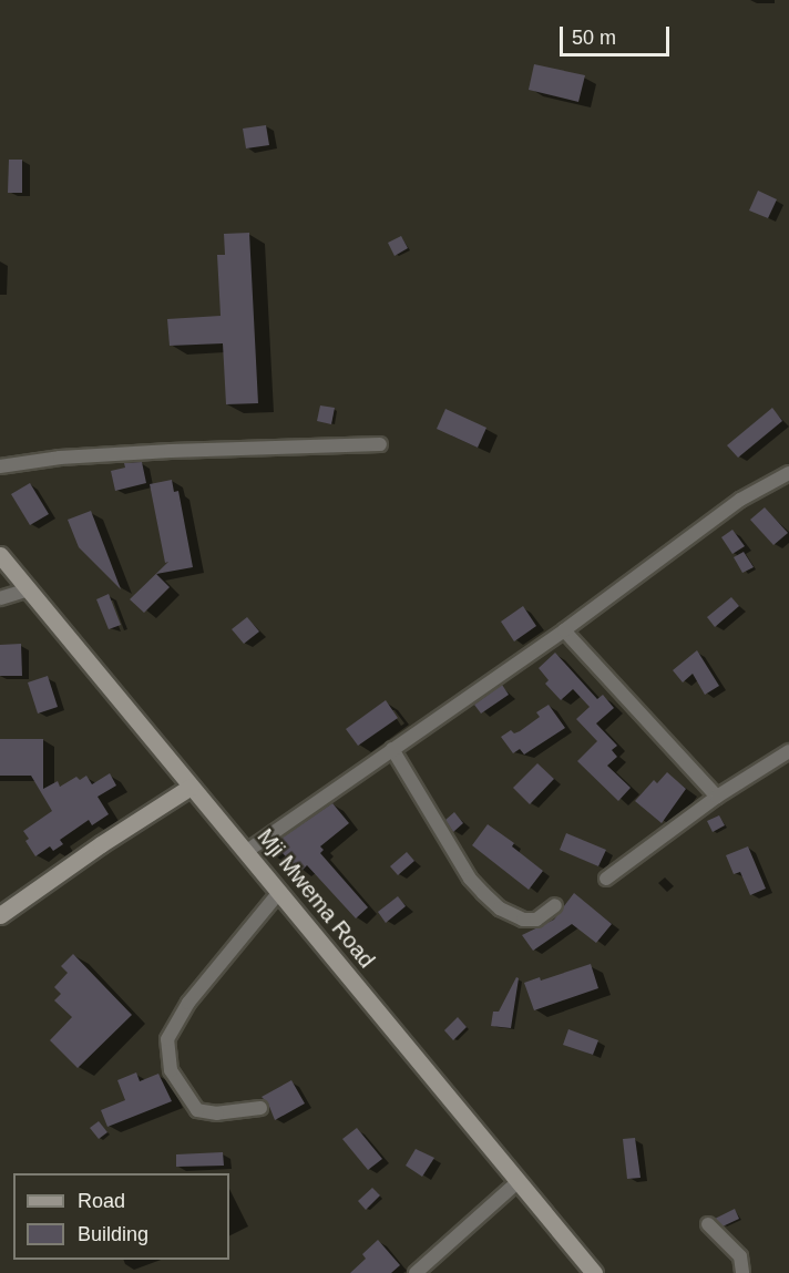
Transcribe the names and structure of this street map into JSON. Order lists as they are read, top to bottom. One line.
{"streets":{"main road":["Mji Mwema Road"]},"legend":["Road","Building"],"scale_bar":"50 m"}
